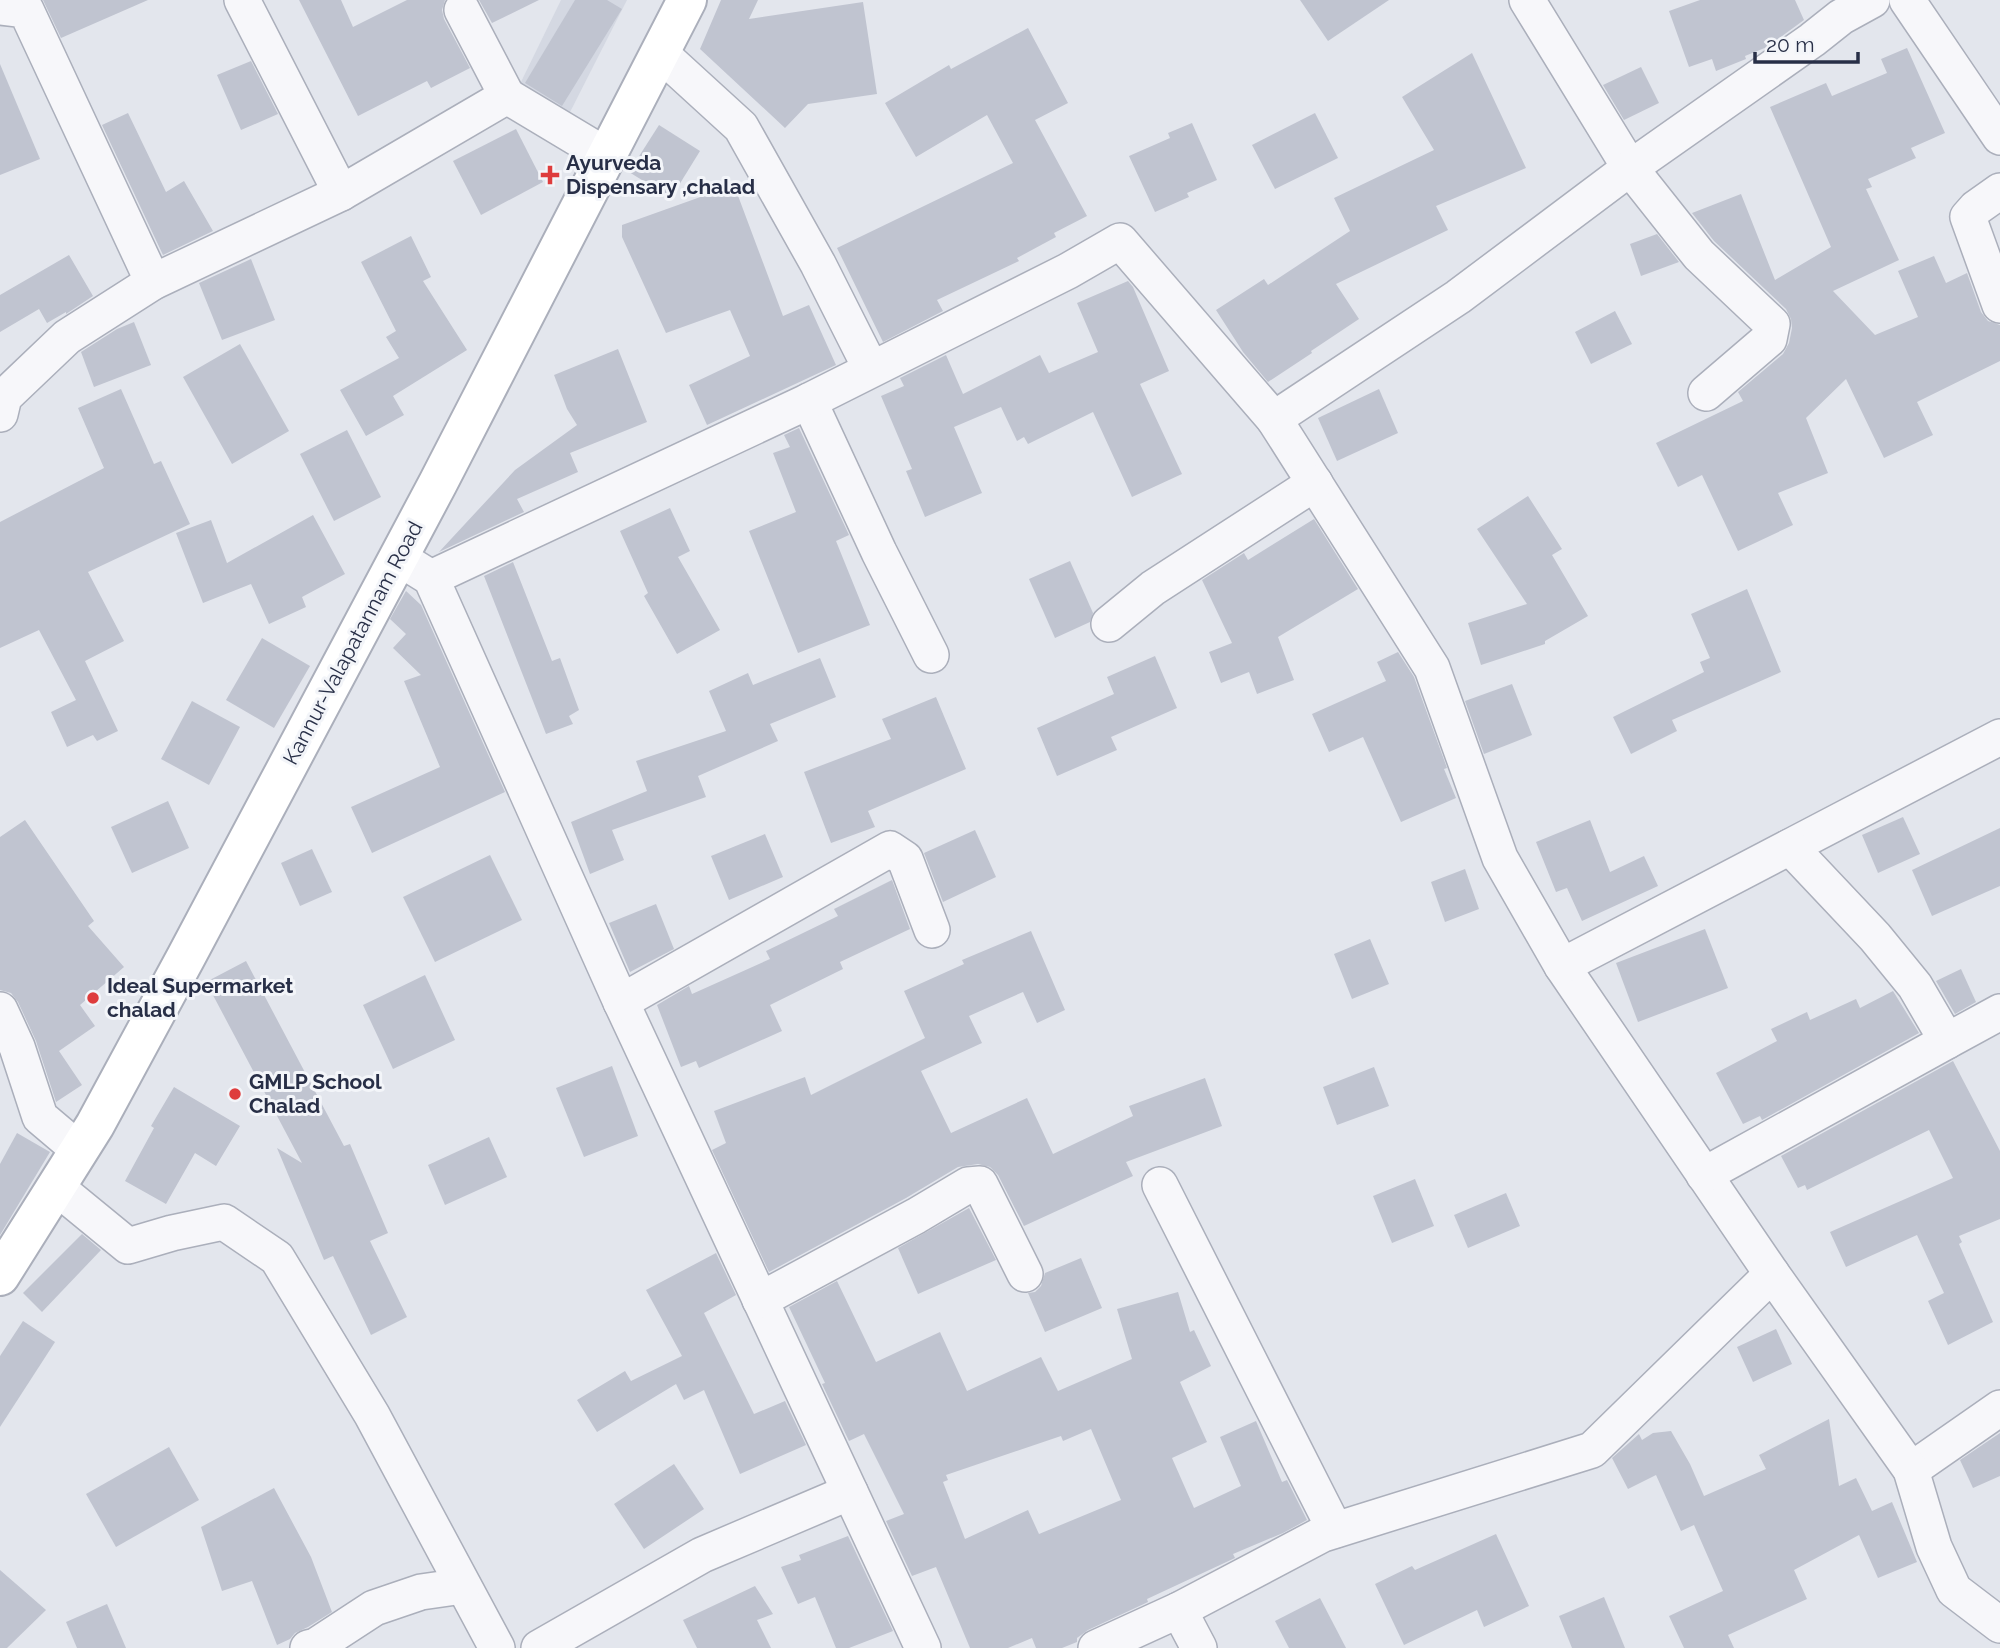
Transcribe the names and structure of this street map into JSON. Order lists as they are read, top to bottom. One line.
{"streets":{"main road":["Kannur-Valapatannam Road"]},"places":{"health":["Ayurveda Dispensary ,chalad"],"other":["Ideal Supermarket chalad","GMLP School Chalad"]},"scale_bar":"20 m"}
